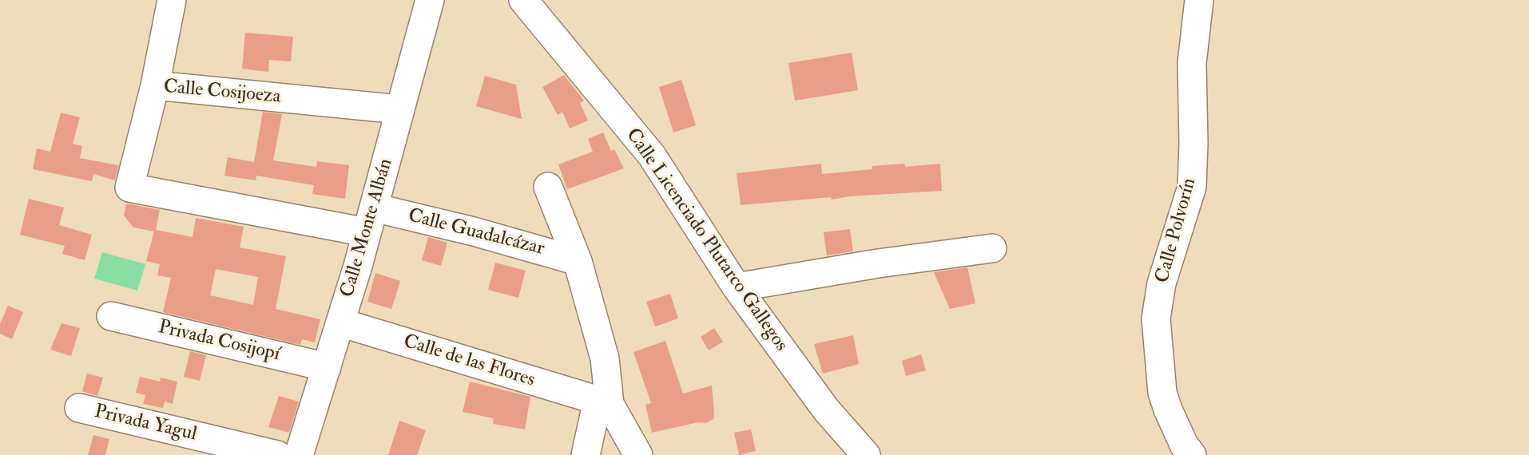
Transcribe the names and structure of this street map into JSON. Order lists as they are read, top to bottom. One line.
{"streets":{"street":["Calle Cosijoeza","Calle Monte Albán","Calle Polvorín","Calle Guadalcázar","Calle Licenciado Plutarco Gallegos","Privada Cosijopí","Calle de las Flores","Privada Yagul"]},"crossings":[["Calle Cosijoeza","Calle Monte Albán"],["Calle Cosijoeza","Calle Guadalcázar"],["Calle Monte Albán","Calle Guadalcázar"],["Calle Monte Albán","Privada Cosijopí"],["Calle Monte Albán","Calle de las Flores"]]}
